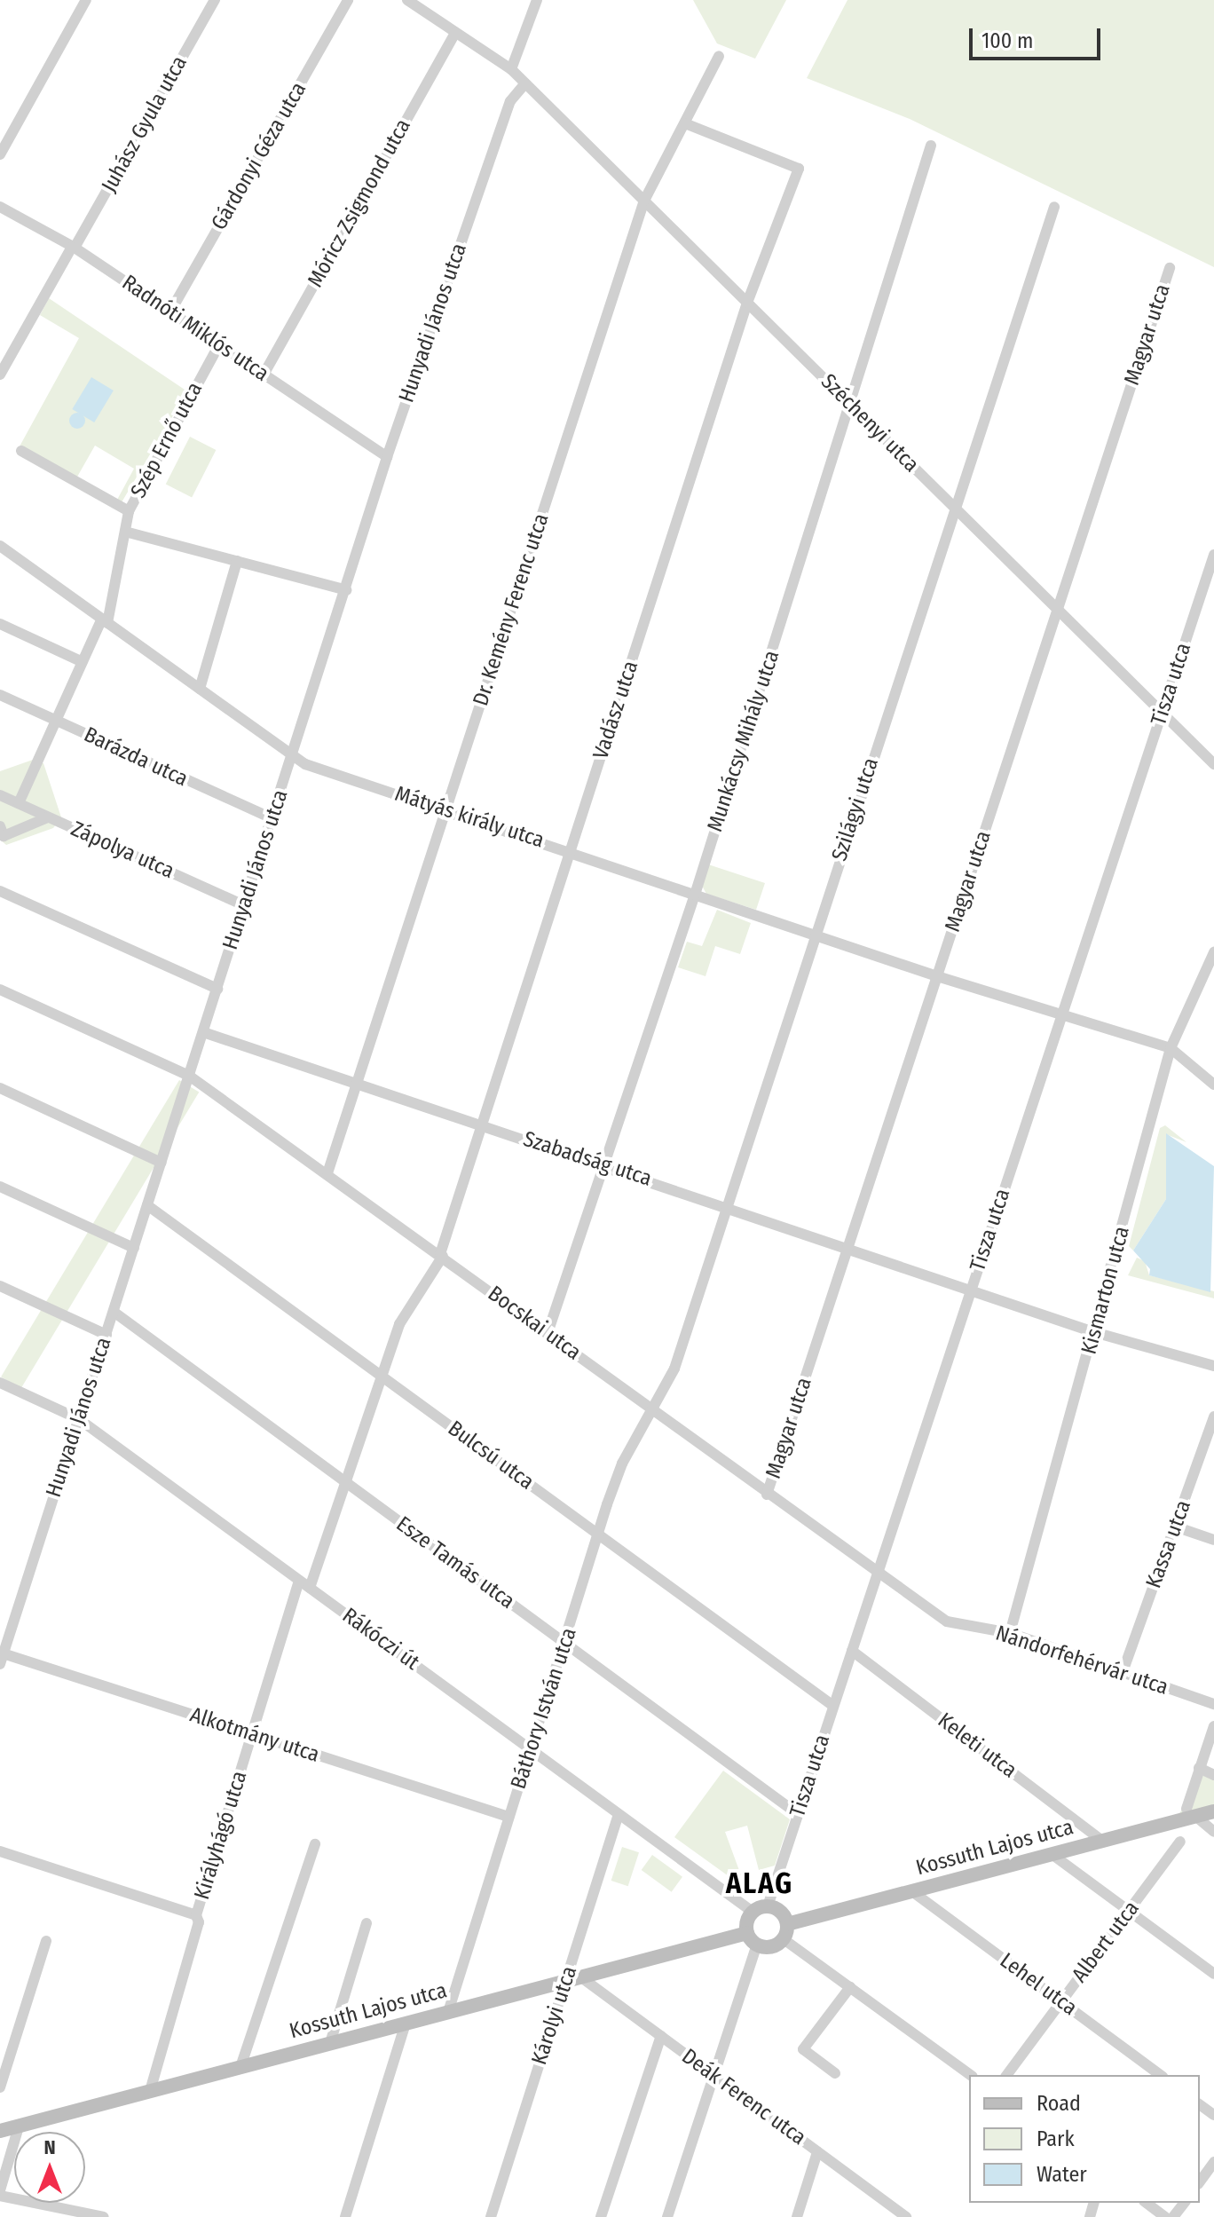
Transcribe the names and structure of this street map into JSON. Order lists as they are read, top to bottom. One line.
{"streets":{"street":["Juhász Gyula utca","Gárdonyi Géza utca","Móricz Zsigmond utca","Hunyadi János utca","Radnóti Miklós utca","Magyar utca","Széchenyi utca","Szép Ernő utca","Dr. Kemény Ferenc utca","Tisza utca","Vadász utca","Munkácsy Mihály utca","Barázda utca","Szilágyi utca","Mátyás király utca","Zápolya utca","Szabadság utca","Kismarton utca","Bocskai utca","Bulcsú utca","Kassa utca","Esze Tamás utca","Rákóczi út","Nándorfehérvár utca","Báthory István utca","Alkotmány utca","Keleti utca","Királyhágó utca","Kossuth Lajos utca","Albert utca","Lehel utca","Károlyi utca","Deák Ferenc utca"]},"crossings":[["Juhász Gyula utca","Radnóti Miklós utca"],["Gárdonyi Géza utca","Radnóti Miklós utca"],["Móricz Zsigmond utca","Radnóti Miklós utca"],["Móricz Zsigmond utca","Széchenyi utca"],["Hunyadi János utca","Radnóti Miklós utca"],["Hunyadi János utca","Széchenyi utca"],["Hunyadi János utca","Barázda utca"],["Hunyadi János utca","Mátyás király utca"],["Hunyadi János utca","Zápolya utca"],["Hunyadi János utca","Szabadság utca"],["Hunyadi János utca","Bocskai utca"],["Hunyadi János utca","Bulcsú utca"],["Hunyadi János utca","Esze Tamás utca"],["Hunyadi János utca","Rákóczi út"],["Hunyadi János utca","Alkotmány utca"],["Radnóti Miklós utca","Szép Ernő utca"],["Magyar utca","Széchenyi utca"],["Magyar utca","Szabadság utca"],["Magyar utca","Bocskai utca"],["Széchenyi utca","Dr. Kemény Ferenc utca"],["Széchenyi utca","Tisza utca"],["Széchenyi utca","Vadász utca"],["Széchenyi utca","Munkácsy Mihály utca"],["Széchenyi utca","Szilágyi utca"],["Szép Ernő utca","Barázda utca"],["Szép Ernő utca","Mátyás király utca"],["Szép Ernő utca","Zápolya utca"],["Dr. Kemény Ferenc utca","Vadász utca"],["Dr. Kemény Ferenc utca","Mátyás király utca"],["Dr. Kemény Ferenc utca","Szabadság utca"],["Dr. Kemény Ferenc utca","Bocskai utca"],["Tisza utca","Szabadság utca"],["Tisza utca","Bocskai utca"],["Tisza utca","Bulcsú utca"],["Tisza utca","Esze Tamás utca"],["Tisza utca","Rákóczi út"],["Tisza utca","Nándorfehérvár utca"],["Tisza utca","Keleti utca"],["Tisza utca","Kossuth Lajos utca"],["Vadász utca","Mátyás király utca"],["Vadász utca","Szabadság utca"],["Vadász utca","Bocskai utca"],["Munkácsy Mihály utca","Mátyás király utca"],["Munkácsy Mihály utca","Szabadság utca"],["Munkácsy Mihály utca","Bocskai utca"],["Szilágyi utca","Mátyás király utca"],["Szilágyi utca","Szabadság utca"],["Szilágyi utca","Bocskai utca"],["Szilágyi utca","Báthory István utca"],["Szabadság utca","Kismarton utca"],["Kismarton utca","Nándorfehérvár utca"],["Bocskai utca","Nándorfehérvár utca"],["Bocskai utca","Báthory István utca"],["Bulcsú utca","Báthory István utca"],["Kassa utca","Nándorfehérvár utca"],["Esze Tamás utca","Báthory István utca"],["Rákóczi út","Báthory István utca"],["Rákóczi út","Királyhágó utca"],["Rákóczi út","Kossuth Lajos utca"],["Rákóczi út","Károlyi utca"],["Báthory István utca","Alkotmány utca"],["Báthory István utca","Kossuth Lajos utca"],["Alkotmány utca","Királyhágó utca"],["Keleti utca","Kossuth Lajos utca"],["Királyhágó utca","Kossuth Lajos utca"],["Kossuth Lajos utca","Lehel utca"],["Kossuth Lajos utca","Károlyi utca"],["Kossuth Lajos utca","Deák Ferenc utca"],["Albert utca","Lehel utca"]],"districts":["ALAG"],"legend":["Road","Park","Water"],"scale_bar":"100 m","north":"top"}
